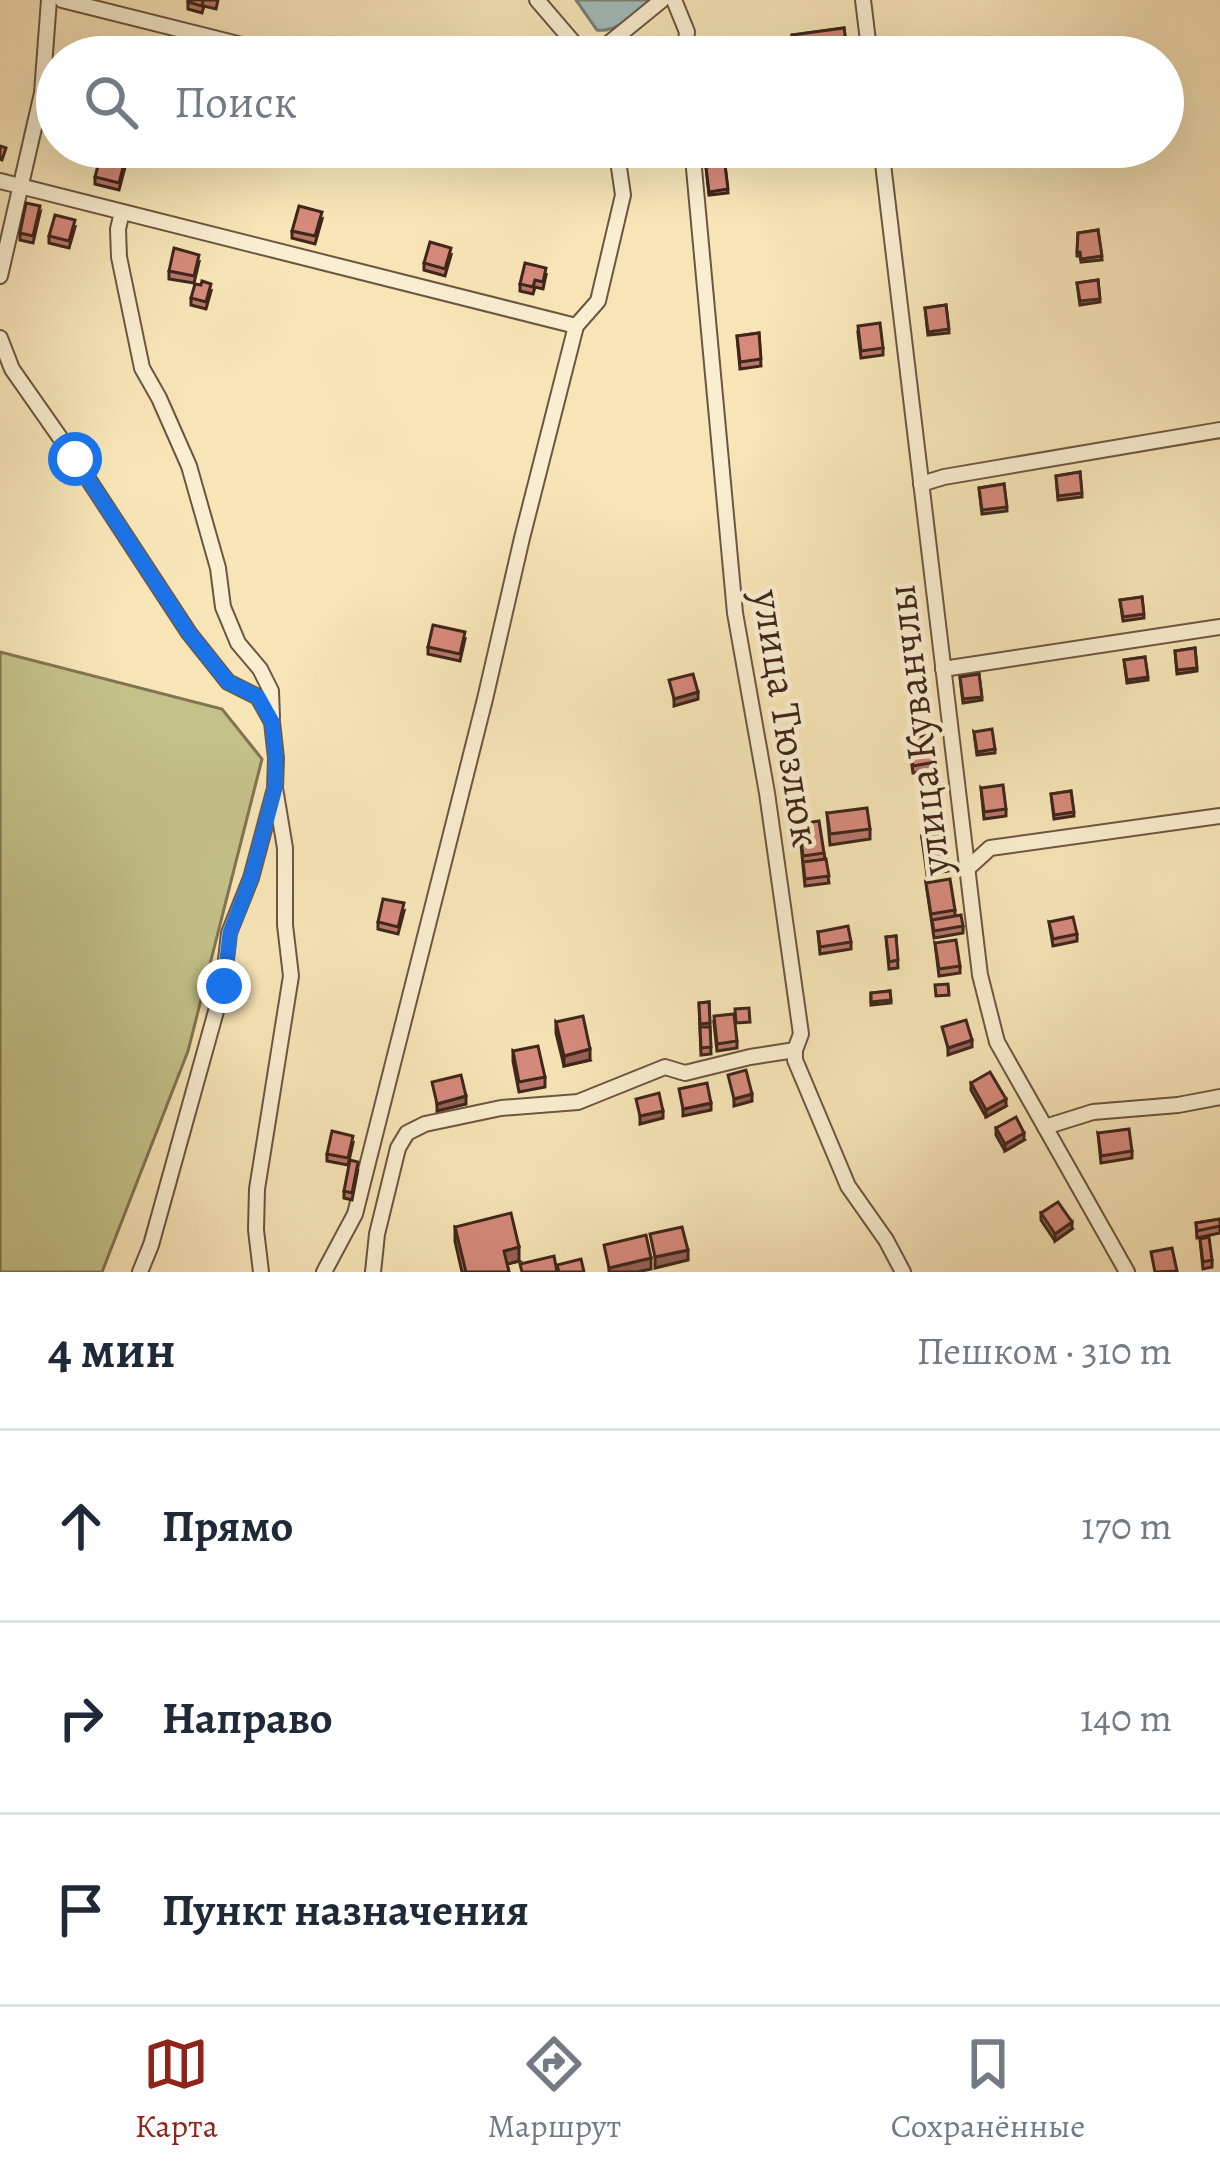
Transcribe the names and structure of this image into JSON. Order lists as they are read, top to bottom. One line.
{"streets":{"street":["улица Тюзлюк","улица Куванчлы"]},"page":{"search":"Поиск","heading":["4 мин","Пешком · 310 m"],"list":[["Прямо","170 m"],["Направо","140 m"],"Пункт назначения"],"nav":["Карта","Маршрут","Сохранённые"]}}
